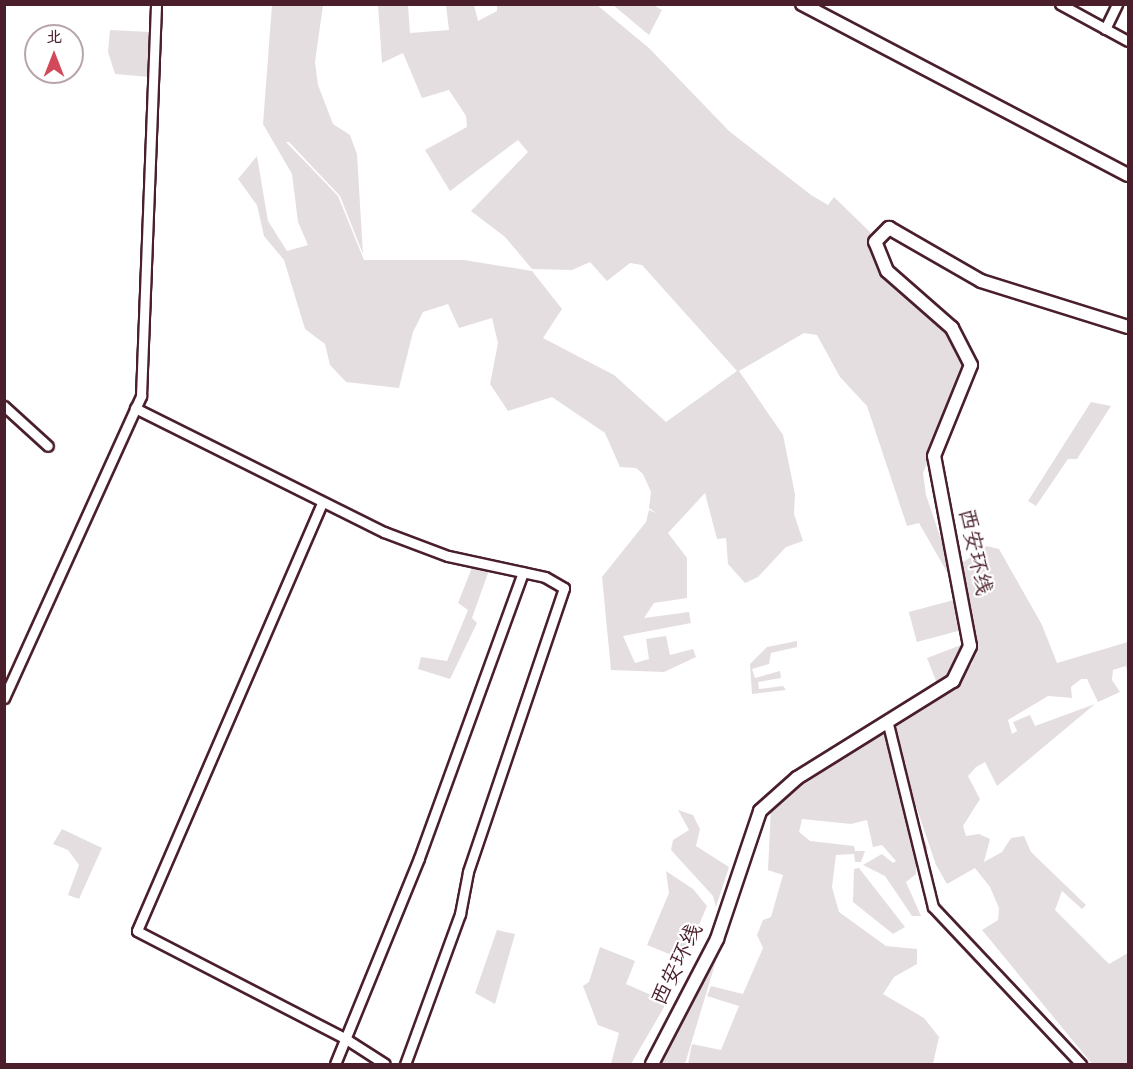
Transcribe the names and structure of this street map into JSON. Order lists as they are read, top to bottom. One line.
{"streets":{"main road":["西安环线"]},"north":"top"}
